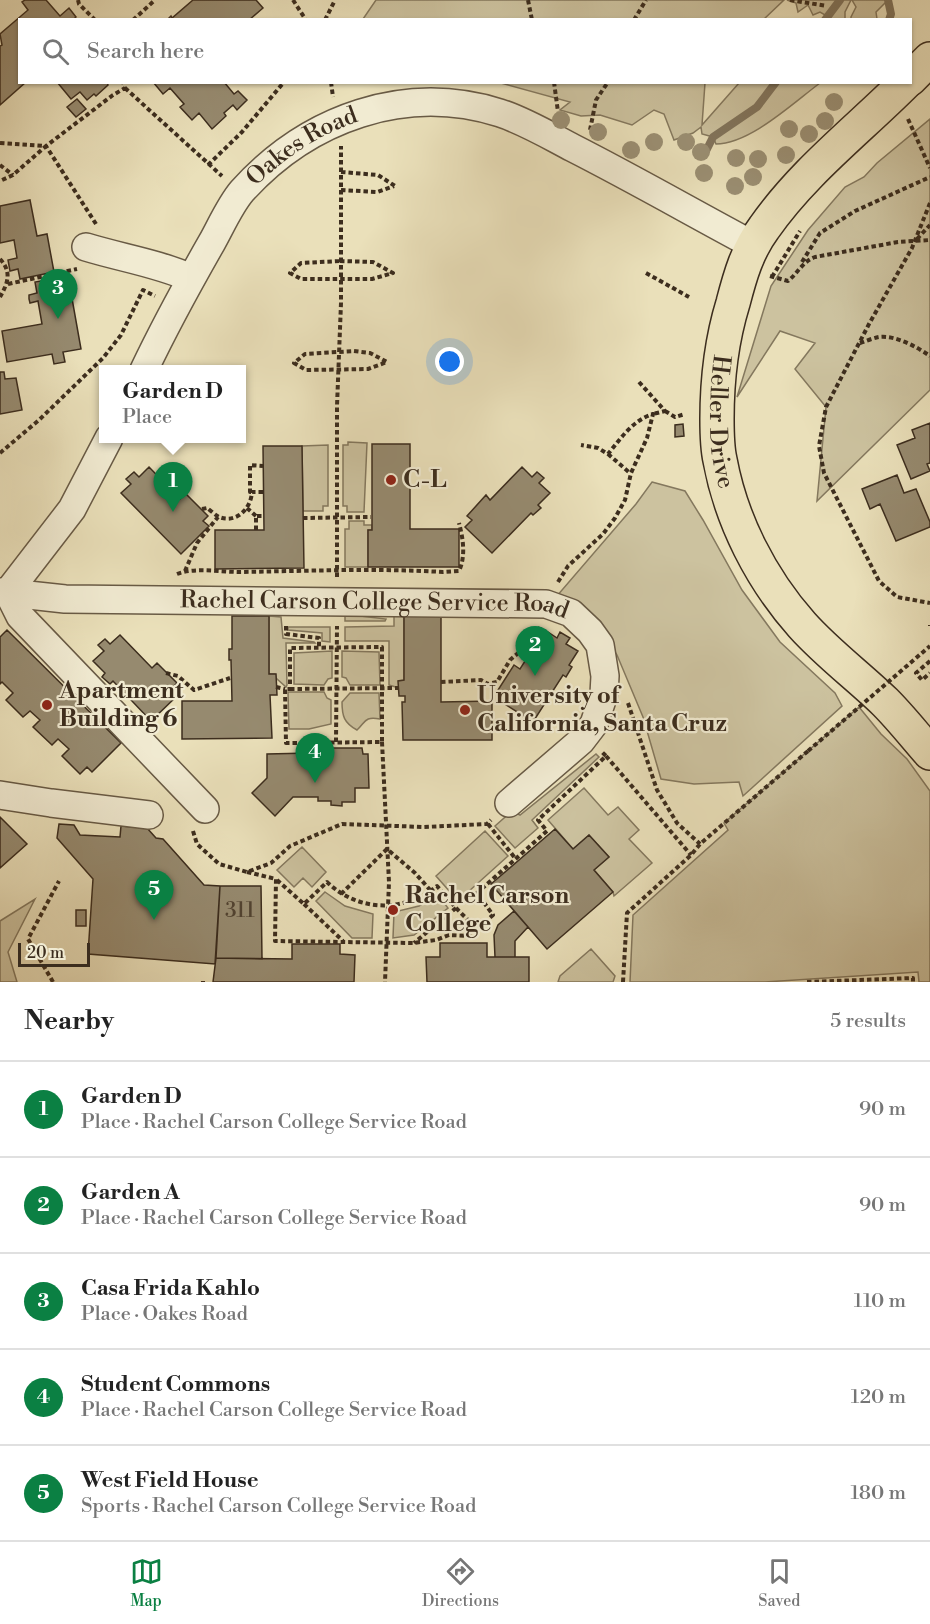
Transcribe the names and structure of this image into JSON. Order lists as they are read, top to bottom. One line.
{"streets":{"main road":["Heller Drive"],"street":["Oakes Road","Rachel Carson College Service Road"]},"crossings":[["Oakes Road","Heller Drive"]],"places":["C-L","Apartment Building 6","University of California, Santa Cruz","Rachel Carson College"],"house_numbers":["311"],"scale_bar":"20 m","page":{"search":"Search here","pins":["3","1","2","4","5"],"popup":["Garden D","Place"],"scale":"20 m","heading":["Nearby","5 results"],"list":[{"mark":"1","name":"Garden D","note":"Place · Rachel Carson College Service Road","value":"90 m"},{"mark":"2","name":"Garden A","note":"Place · Rachel Carson College Service Road","value":"90 m"},{"mark":"3","name":"Casa Frida Kahlo","note":"Place · Oakes Road","value":"110 m"},{"mark":"4","name":"Student Commons","note":"Place · Rachel Carson College Service Road","value":"120 m"},{"mark":"5","name":"West Field House","note":"Sports · Rachel Carson College Service Road","value":"180 m"}],"nav":["Map","Directions","Saved"]}}
